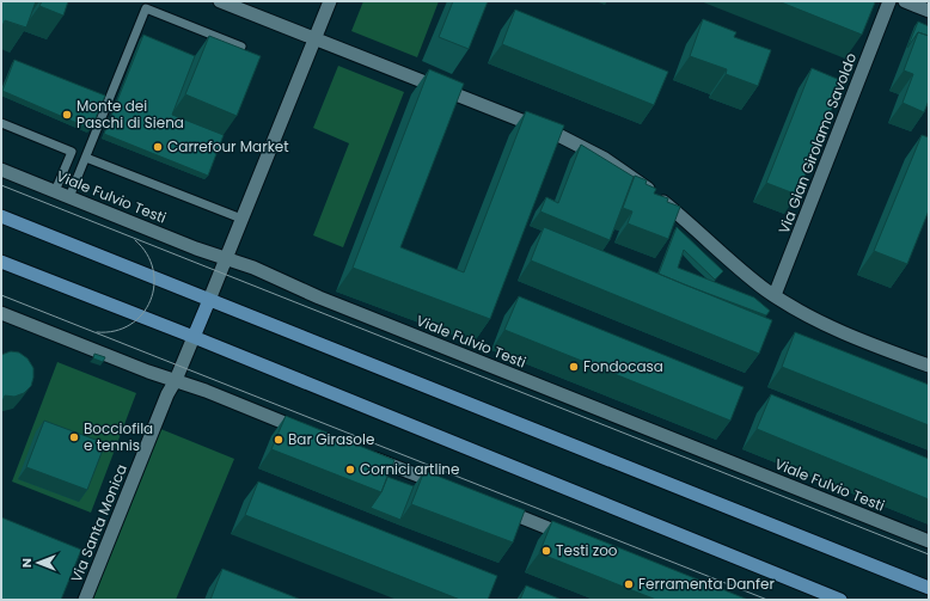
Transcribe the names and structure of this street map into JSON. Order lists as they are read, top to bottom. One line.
{"streets":{"street":["Via Gian Girolamo Savoldo","Viale Fulvio Testi","Via Santa Monica"]},"places":["Monte dei Paschi di Siena","Carrefour Market","Fondocasa","Bocciofila e tennis","Bar Girasole","Cornici artline","Testi zoo","Ferramenta Danfer"],"north":"left"}
